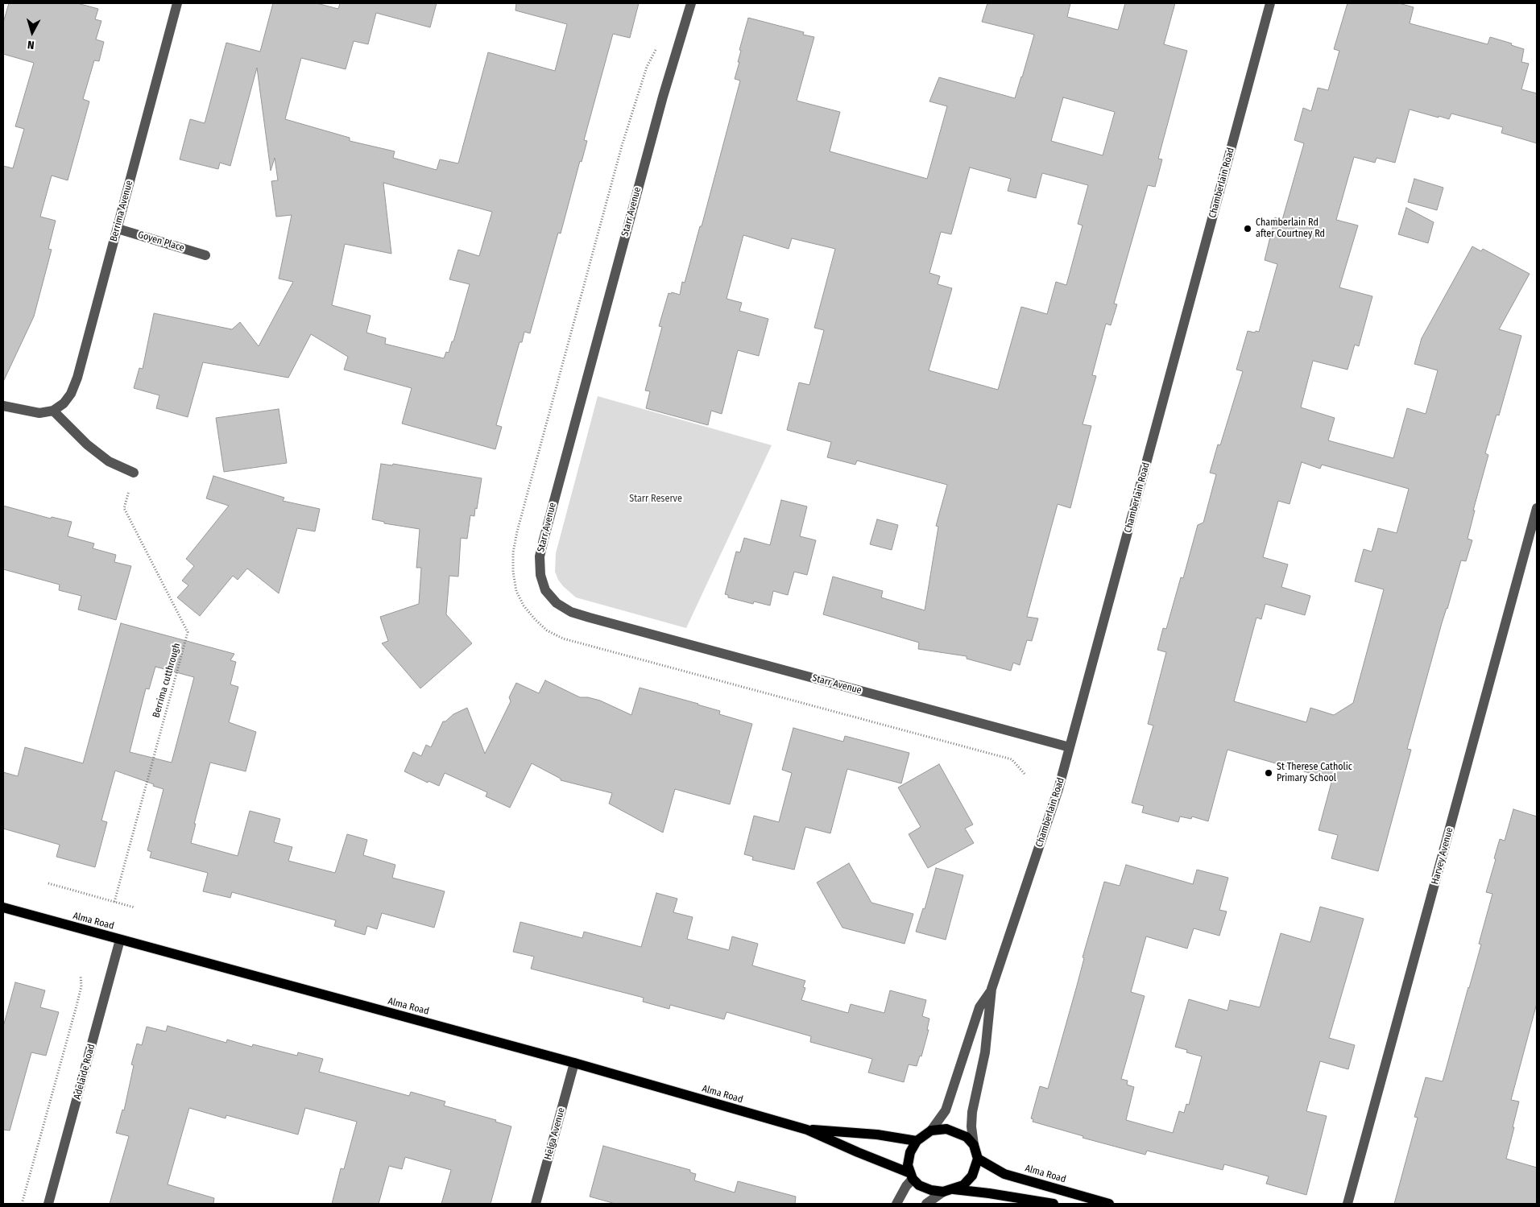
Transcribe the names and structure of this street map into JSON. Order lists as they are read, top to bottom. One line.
{"streets":{"main road":["Alma Road"],"street":["Chamberlain Road","Berrima Avenue","Starr Avenue","Goyen Place","Harvey Avenue","Adelaide Road","Helga Avenue"],"path":["Berrima cutthrough"]},"crossings":[["Chamberlain Road","Starr Avenue"],["Chamberlain Road","Alma Road"],["Berrima Avenue","Goyen Place"],["Alma Road","Adelaide Road"],["Alma Road","Helga Avenue"]],"parks":["Starr Reserve"],"places":["Chamberlain Rd after Courtney Rd","St Therese Catholic Primary School"],"north":"bottom"}
